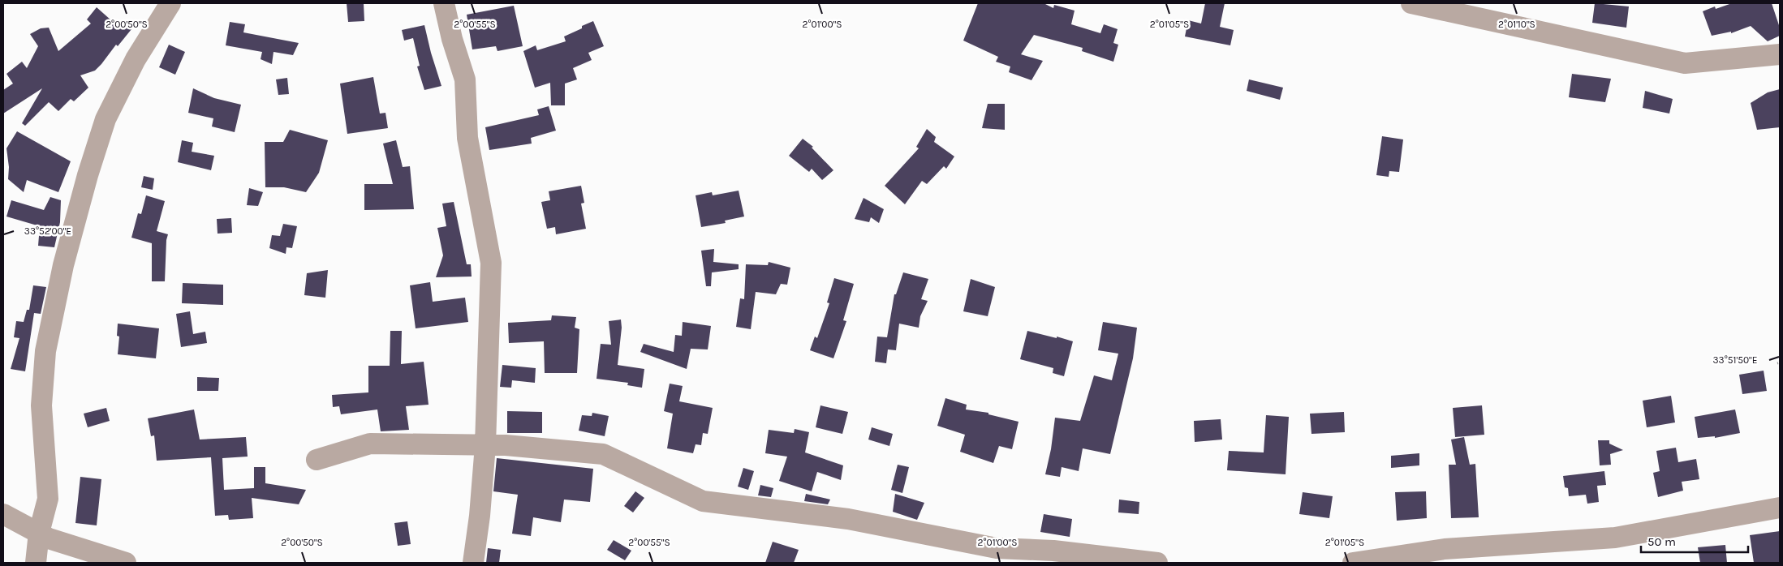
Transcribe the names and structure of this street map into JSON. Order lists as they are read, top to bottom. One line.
{"scale_bar":"50 m","coordinates":["2°00'50\"S","2°00'55\"S","2°01'00\"S","2°01'05\"S","2°01'10\"S","33°52'00\"E","33°51'50\"E"]}
